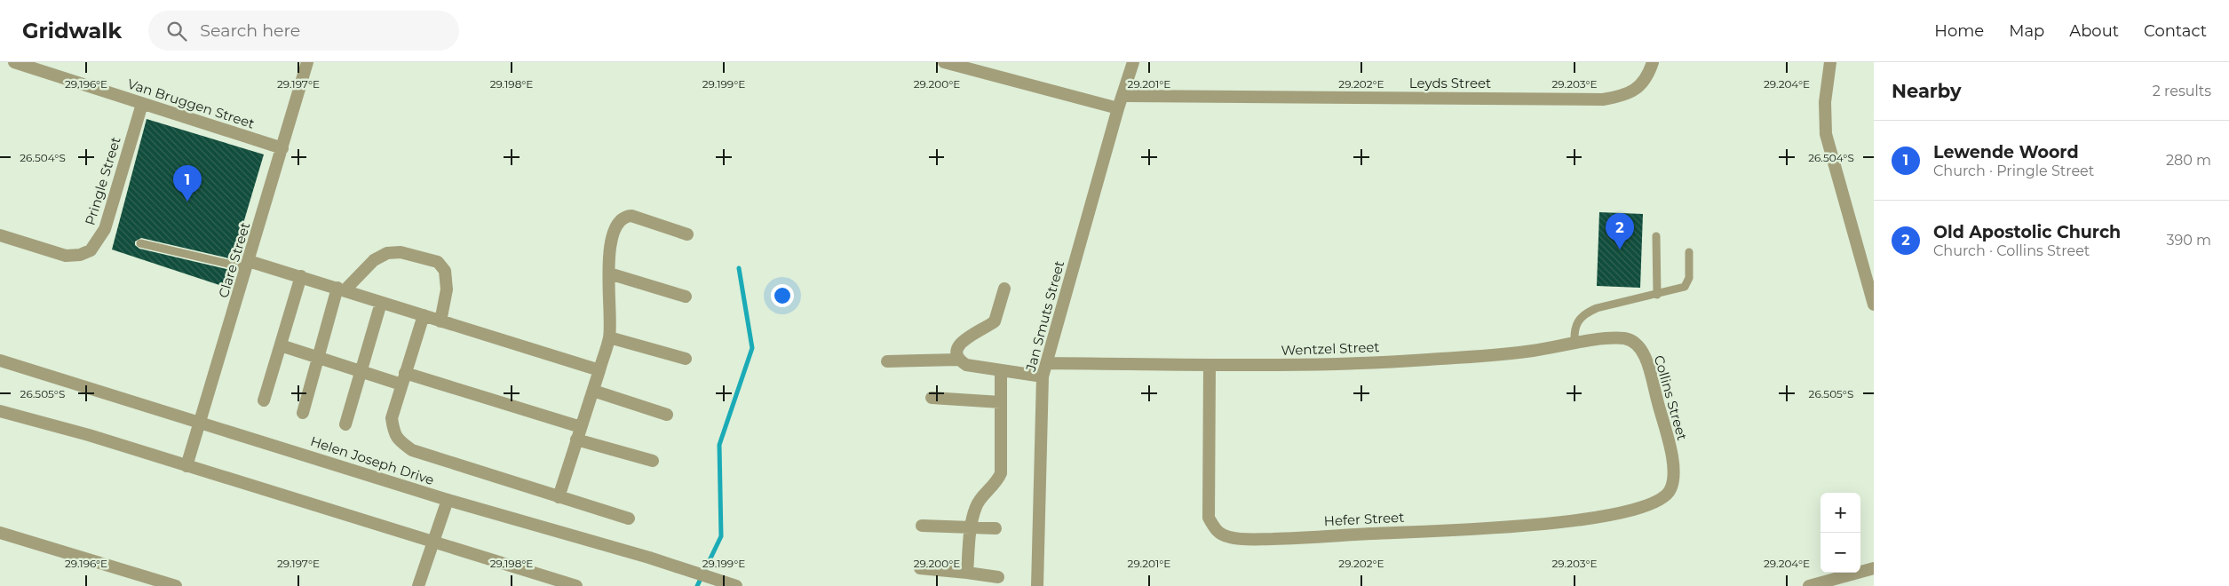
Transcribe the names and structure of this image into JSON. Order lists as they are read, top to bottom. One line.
{"streets":{"street":["Leyds Street","Van Bruggen Street","Pringle Street","Clare Street","Jan Smuts Street","Wentzel Street","Collins Street","Helen Joseph Drive","Hefer Street"]},"crossings":[["Leyds Street","Jan Smuts Street"],["Van Bruggen Street","Pringle Street"],["Van Bruggen Street","Clare Street"],["Clare Street","Helen Joseph Drive"],["Jan Smuts Street","Wentzel Street"],["Wentzel Street","Collins Street"],["Wentzel Street","Hefer Street"],["Collins Street","Hefer Street"]],"page":{"header":"Gridwalk","search":"Search here","nav":["Home","Map","About","Contact"],"heading":["Nearby","2 results"],"list":[{"mark":"1","name":"Lewende Woord","note":"Church · Pringle Street","value":"280 m"},{"mark":"2","name":"Old Apostolic Church","note":"Church · Collins Street","value":"390 m"}],"pins":["1","2"],"map_buttons":["+","−"]},"coordinates":["29.196°E","29.197°E","29.198°E","29.199°E","29.200°E","29.201°E","29.202°E","29.203°E","29.204°E","26.504°S","26.505°S"]}
